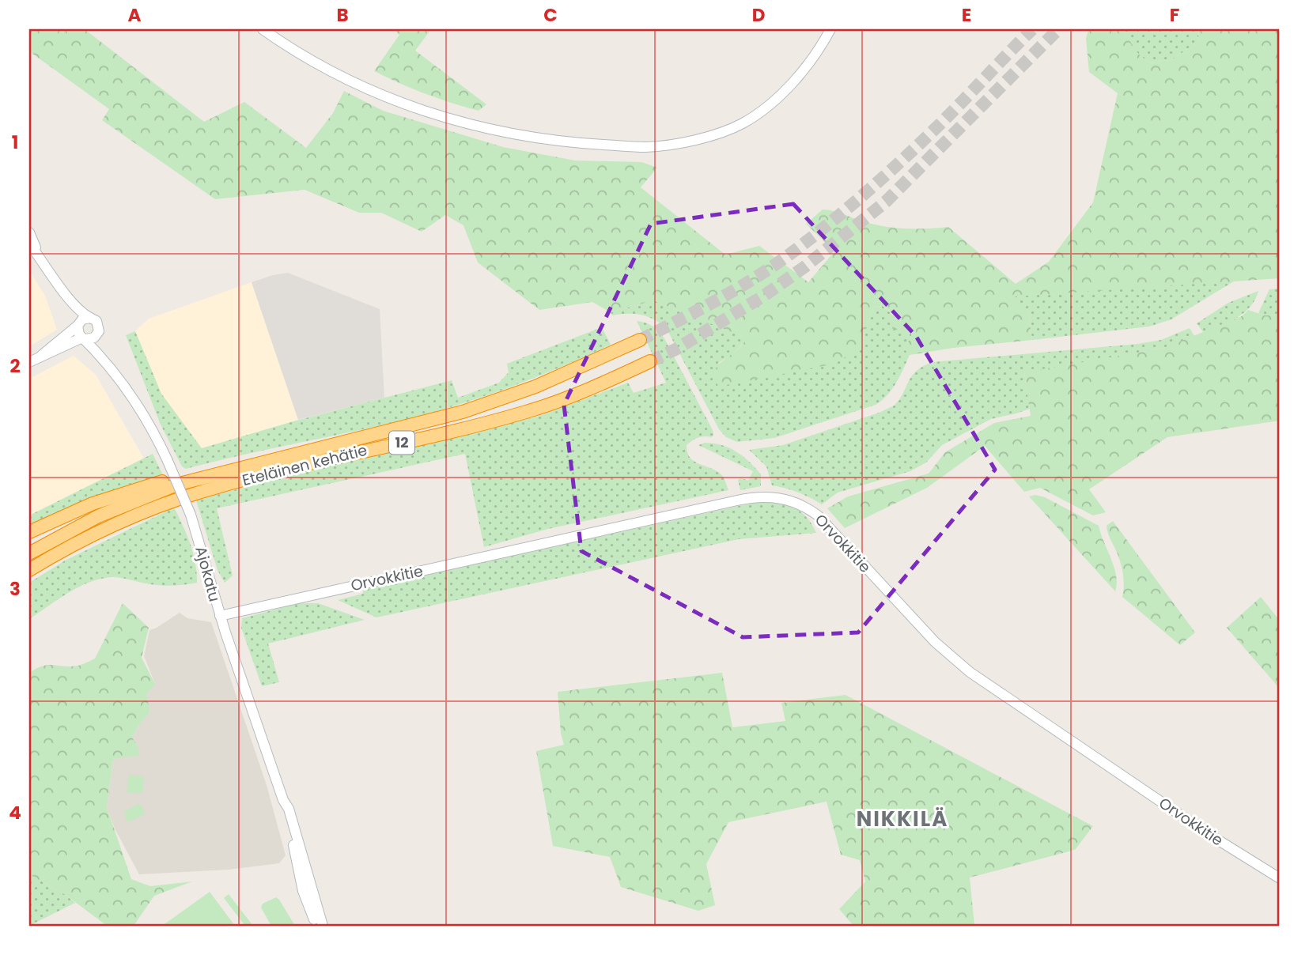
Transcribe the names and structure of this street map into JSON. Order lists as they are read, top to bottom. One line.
{"streets":{"highway":["12","Eteläinen kehätie"],"street":["Orvokkitie","Ajokatu"]},"crossings":[["Orvokkitie","Ajokatu"]],"districts":["NIKKILÄ"],"grid":{"columns":["A","B","C","D","E","F"],"rows":["1","2","3","4"]}}
